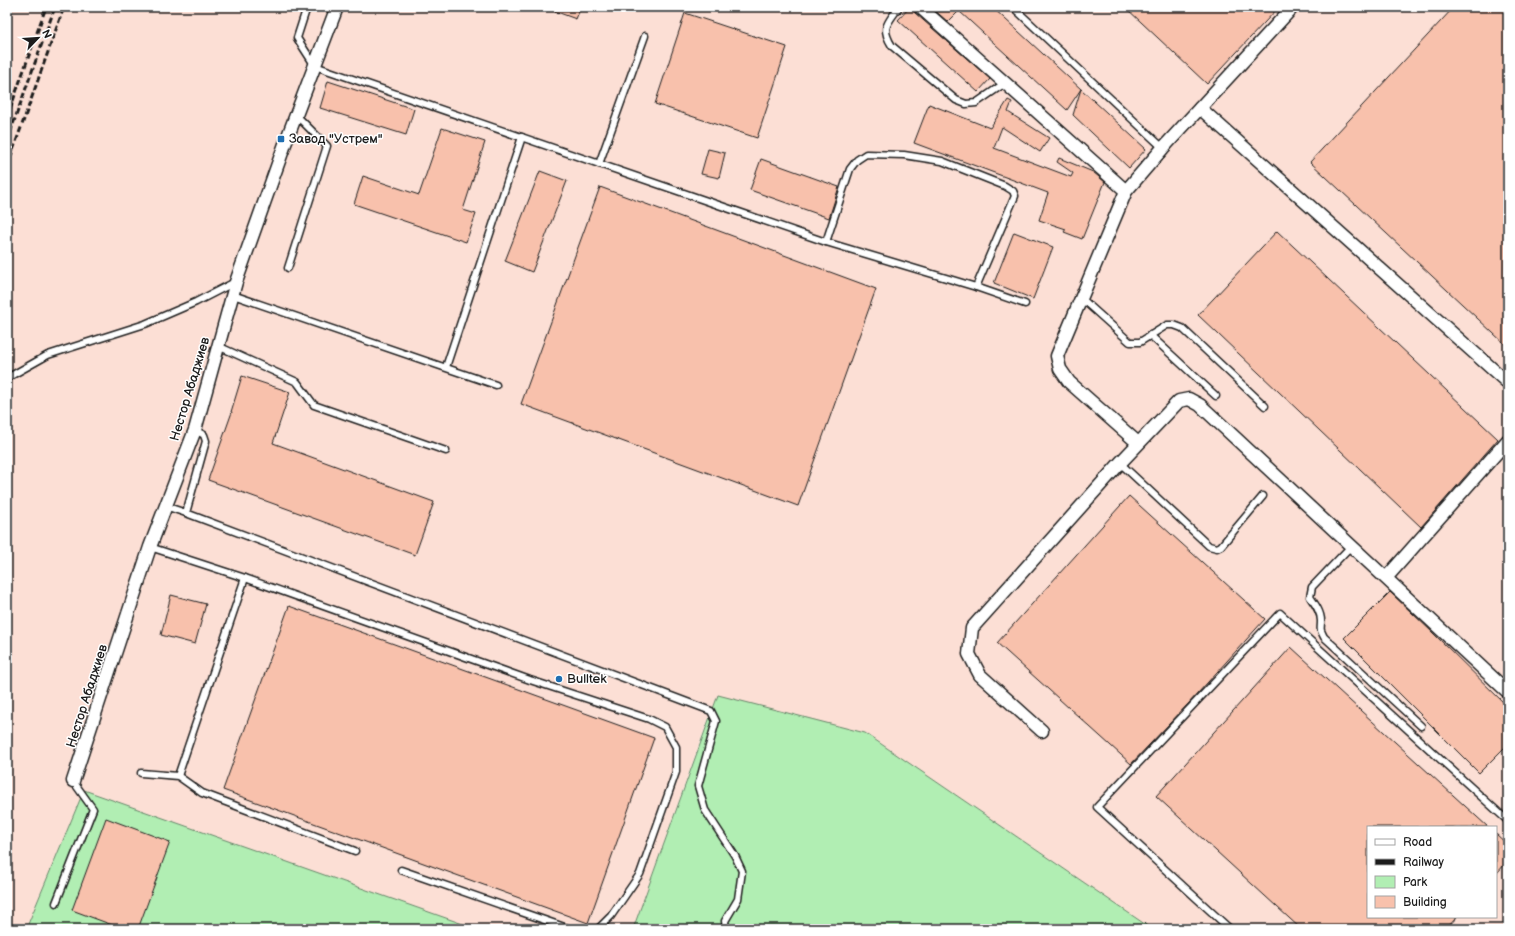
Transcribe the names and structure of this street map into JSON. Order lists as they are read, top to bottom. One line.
{"streets":{"street":["Нестор Абаджиев"]},"places":{"transit":["Завод \"Устрем\""],"other":["Bulltek"]},"legend":["Road","Railway","Park","Building"],"north":"top right"}
